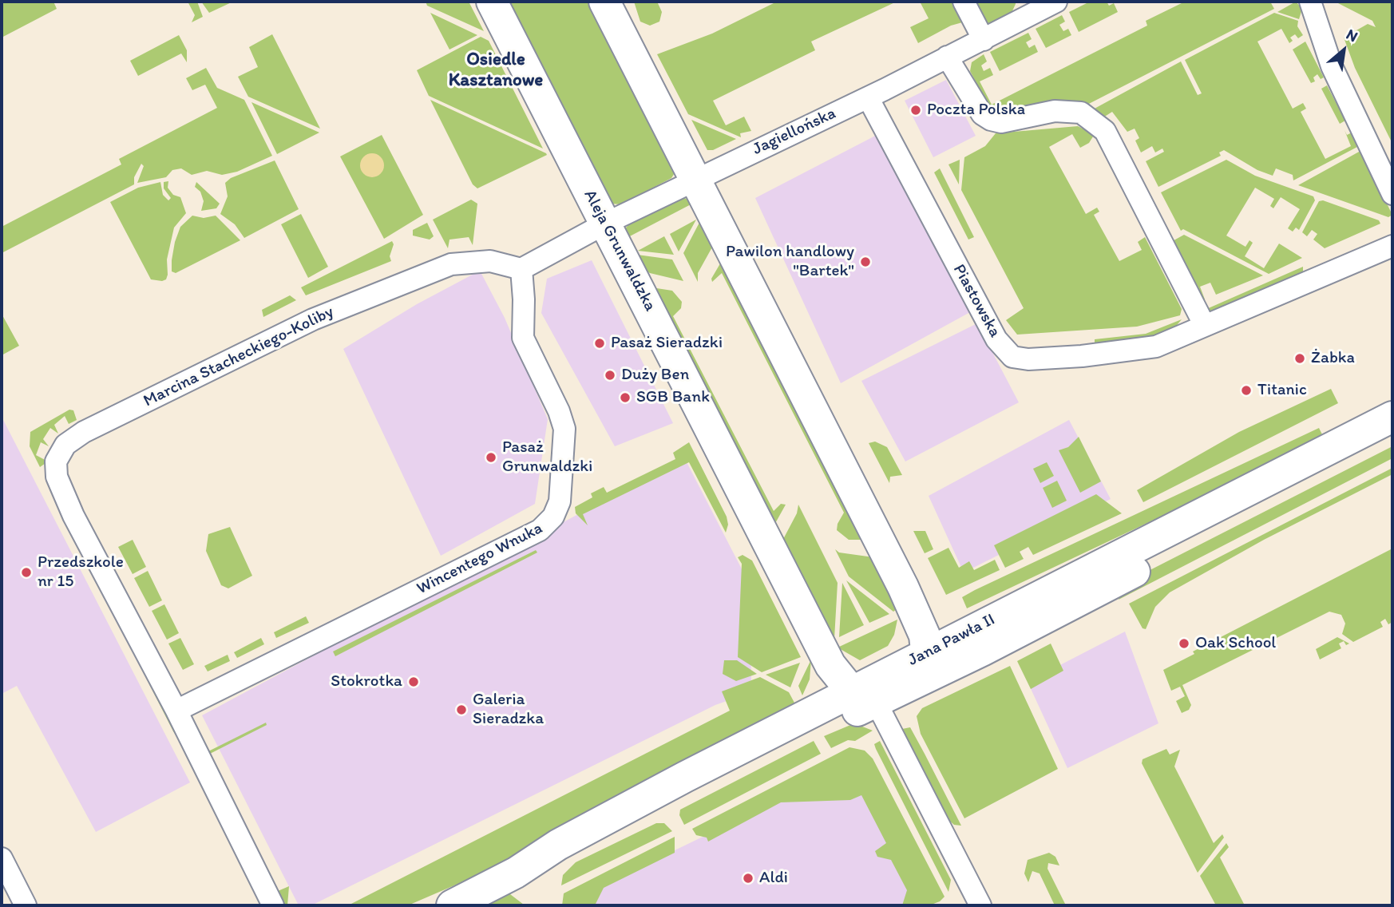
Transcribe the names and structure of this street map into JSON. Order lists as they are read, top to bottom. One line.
{"streets":{"main road":["Aleja Grunwaldzka","Jana Pawła II"],"street":["Jagiellońska","Piastowska","Marcina Stacheckiego-Koliby","Wincentego Wnuka"]},"crossings":[["Jagiellońska","Aleja Grunwaldzka"],["Jagiellońska","Piastowska"],["Aleja Grunwaldzka","Jana Pawła II"],["Marcina Stacheckiego-Koliby","Wincentego Wnuka"]],"districts":["Osiedle Kasztanowe"],"places":["Poczta Polska","Pawilon handlowy \"Bartek\"","Pasaż Sieradzki","Żabka","Duży Ben","Titanic","SGB Bank","Pasaż Grunwaldzki","Przedszkole nr 15","Oak School","Stokrotka","Galeria Sieradzka","Aldi"],"north":"top right"}
